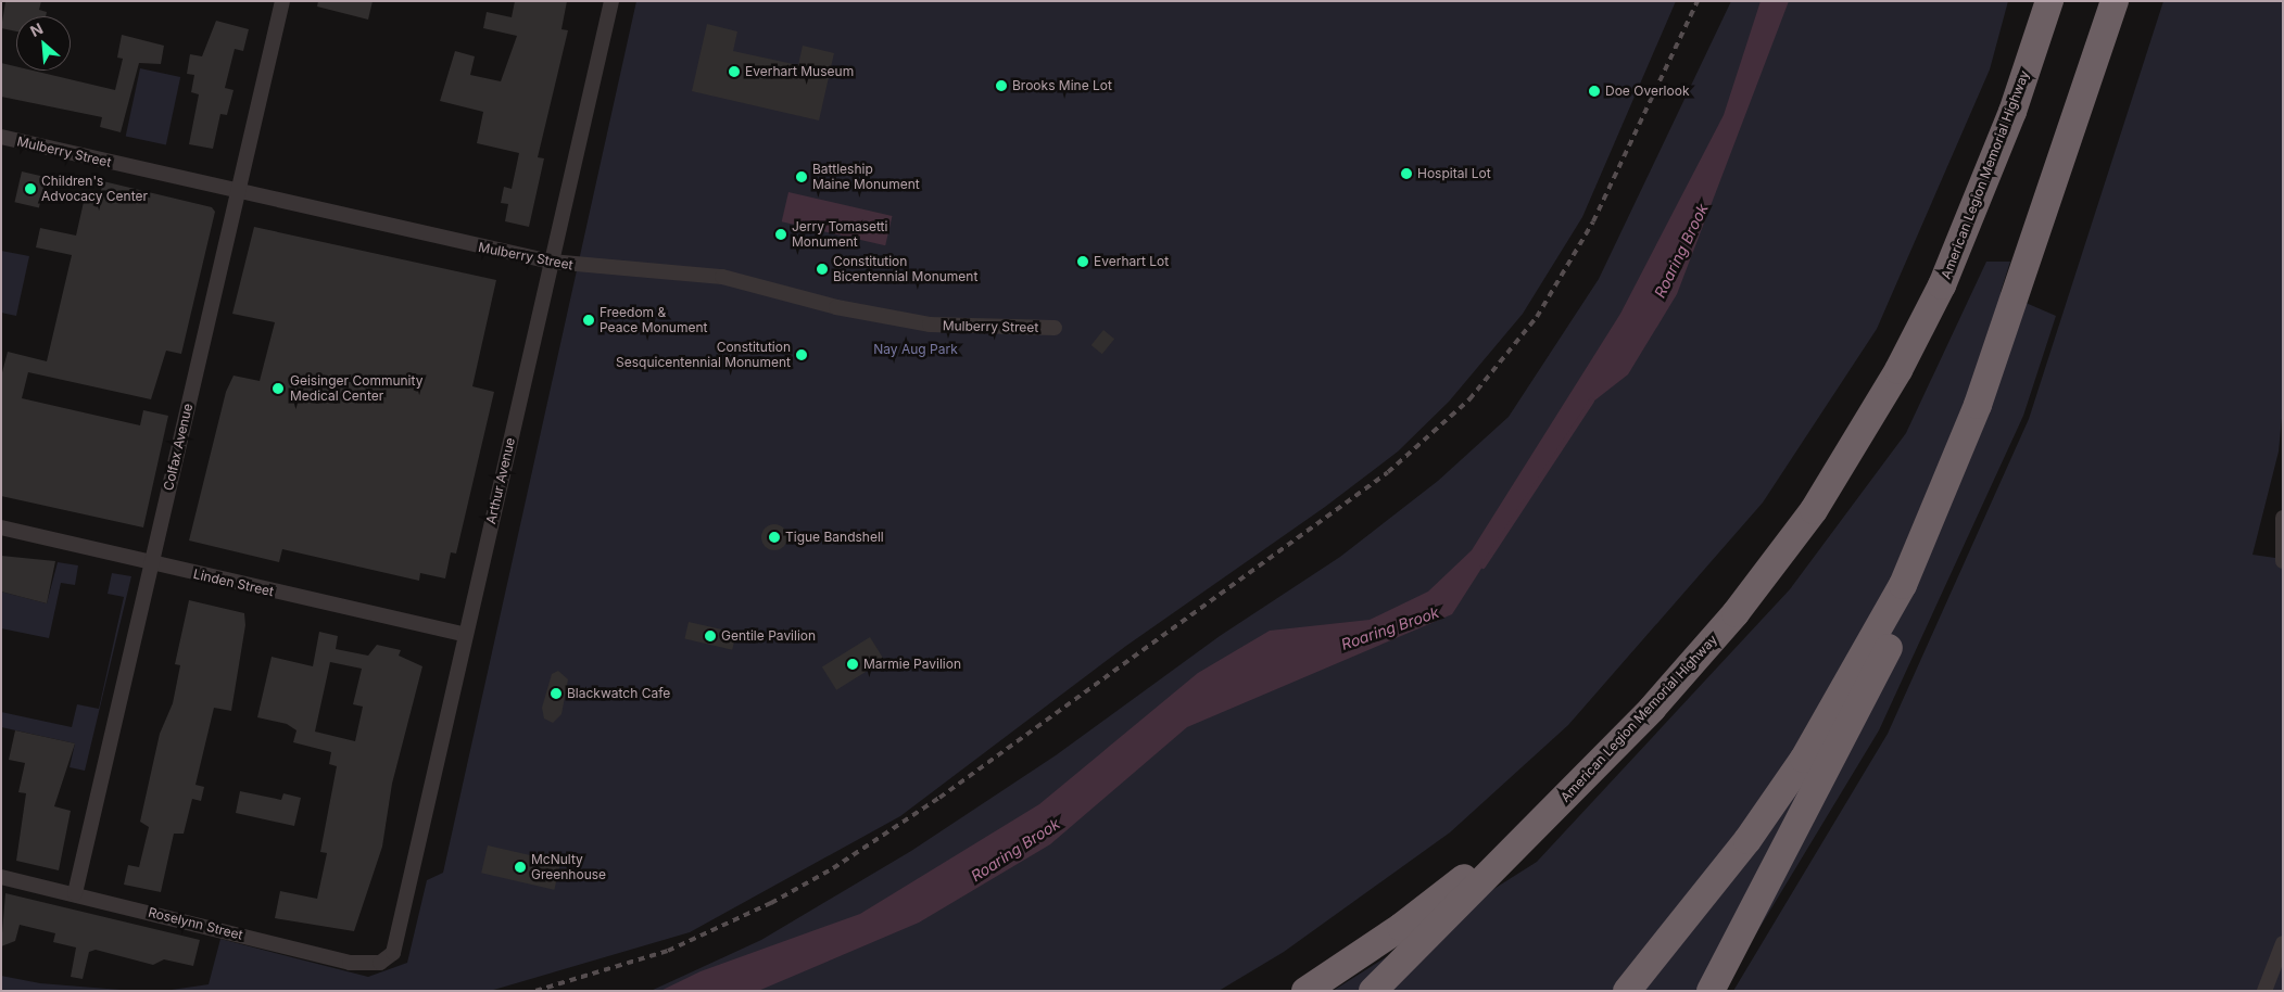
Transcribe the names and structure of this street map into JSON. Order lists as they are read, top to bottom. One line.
{"streets":{"highway":["American Legion Memorial Highway"],"street":["Mulberry Street","Colfax Avenue","Arthur Avenue","Linden Street","Roselynn Street"]},"crossings":[["Mulberry Street","Colfax Avenue"],["Mulberry Street","Arthur Avenue"],["Colfax Avenue","Linden Street"],["Colfax Avenue","Roselynn Street"],["Arthur Avenue","Linden Street"],["Arthur Avenue","Roselynn Street"]],"water":["Roaring Brook"],"parks":["Nay Aug Park"],"places":["Everhart Museum","Brooks Mine Lot","Doe Overlook","Hospital Lot","Battleship Maine Monument","Children's Advocacy Center","Jerry Tomasetti Monument","Everhart Lot","Constitution Bicentennial Monument","Freedom & Peace Monument","Constitution Sesquicentennial Monument","Geisinger Community Medical Center","Tigue Bandshell","Gentile Pavilion","Marmie Pavilion","Blackwatch Cafe","McNulty Greenhouse"],"north":"top left"}
